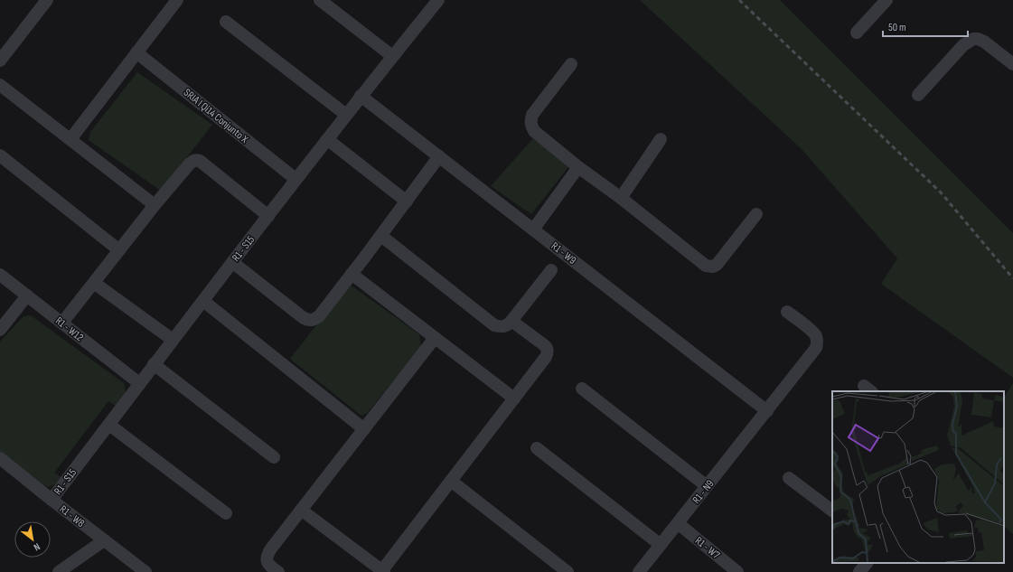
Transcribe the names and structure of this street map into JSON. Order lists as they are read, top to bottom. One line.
{"streets":{"street":["SRIA I Qi14 Conjunto X","R1 - S15","R1 - W9","R1 - W12","R1 - N9","R1 - W8","R1 - W7"]},"crossings":[["SRIA I Qi14 Conjunto X","R1 - S15"],["R1 - S15","R1 - W9"],["R1 - S15","R1 - W12"],["R1 - S15","R1 - W8"],["R1 - W9","R1 - N9"],["R1 - N9","R1 - W7"]],"scale_bar":"50 m","north":"bottom right"}
